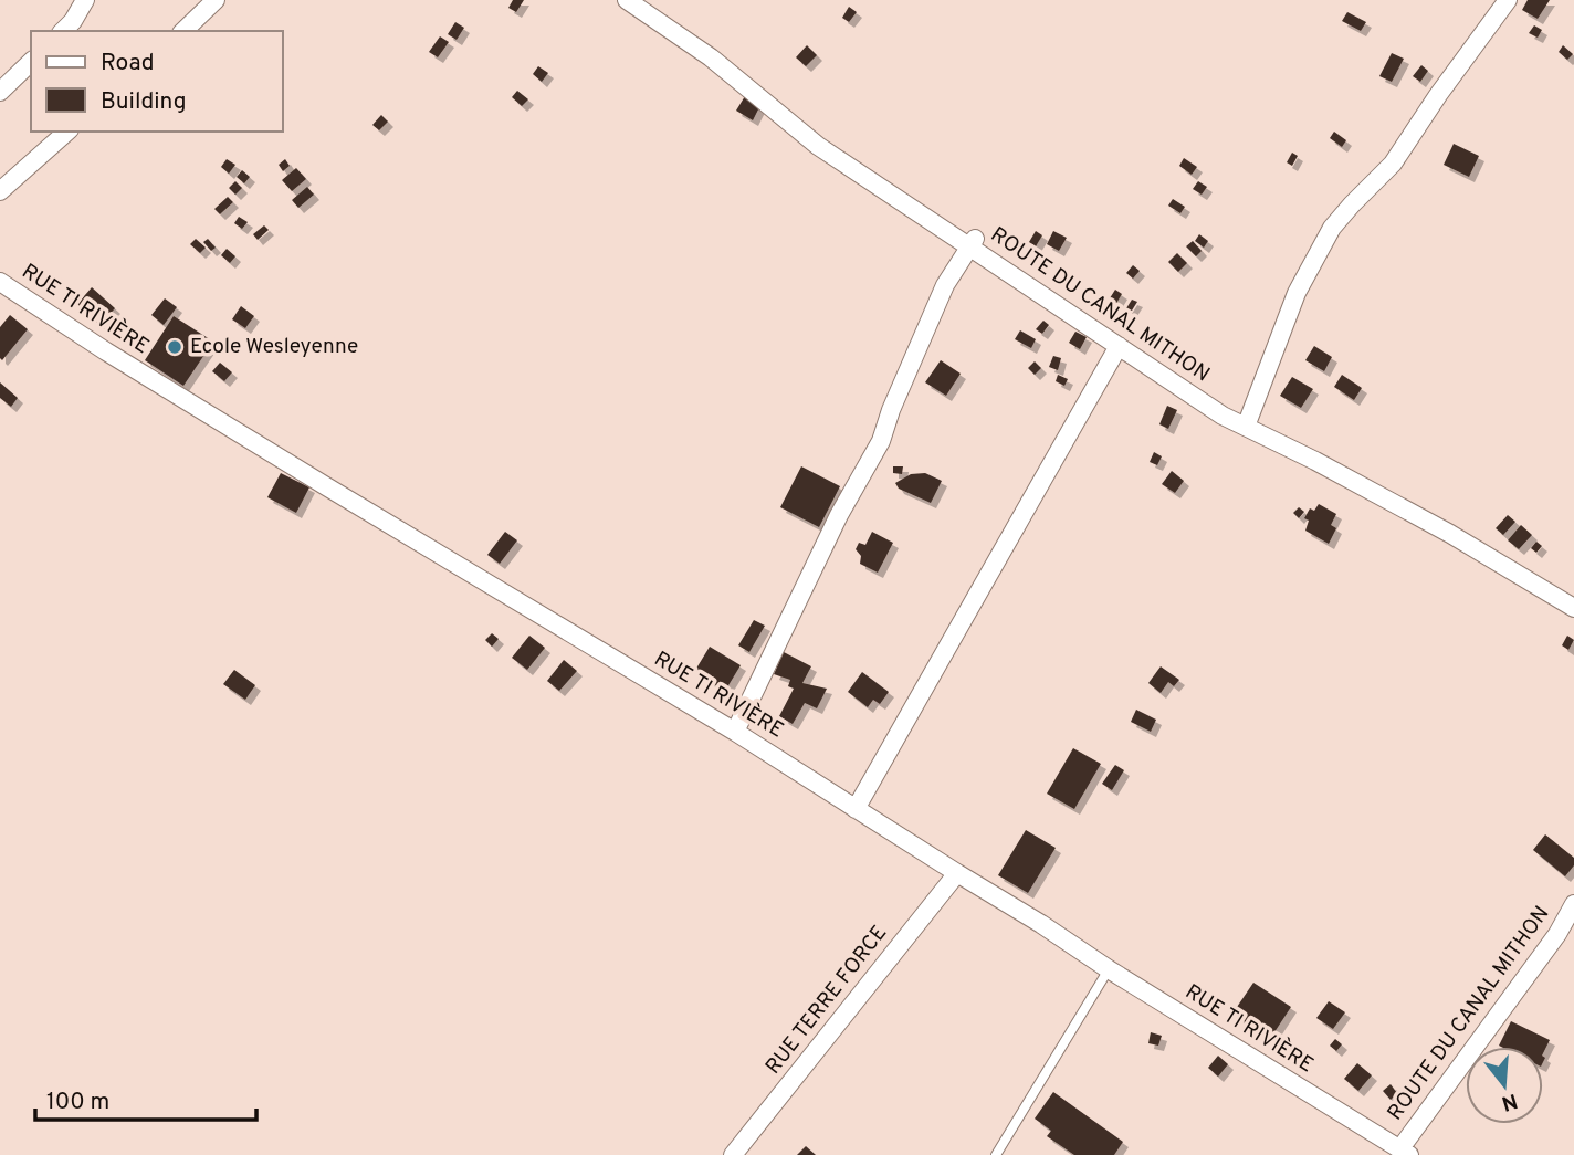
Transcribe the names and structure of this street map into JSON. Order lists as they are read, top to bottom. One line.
{"streets":{"street":["ROUTE DU CANAL MITHON","RUE TI RIVIÈRE","RUE TERRE FORCE"]},"crossings":[["ROUTE DU CANAL MITHON","RUE TI RIVIÈRE"],["RUE TI RIVIÈRE","RUE TERRE FORCE"]],"places":["Ecole Wesleyenne"],"legend":["Road","Building"],"scale_bar":"100 m","north":"bottom"}
